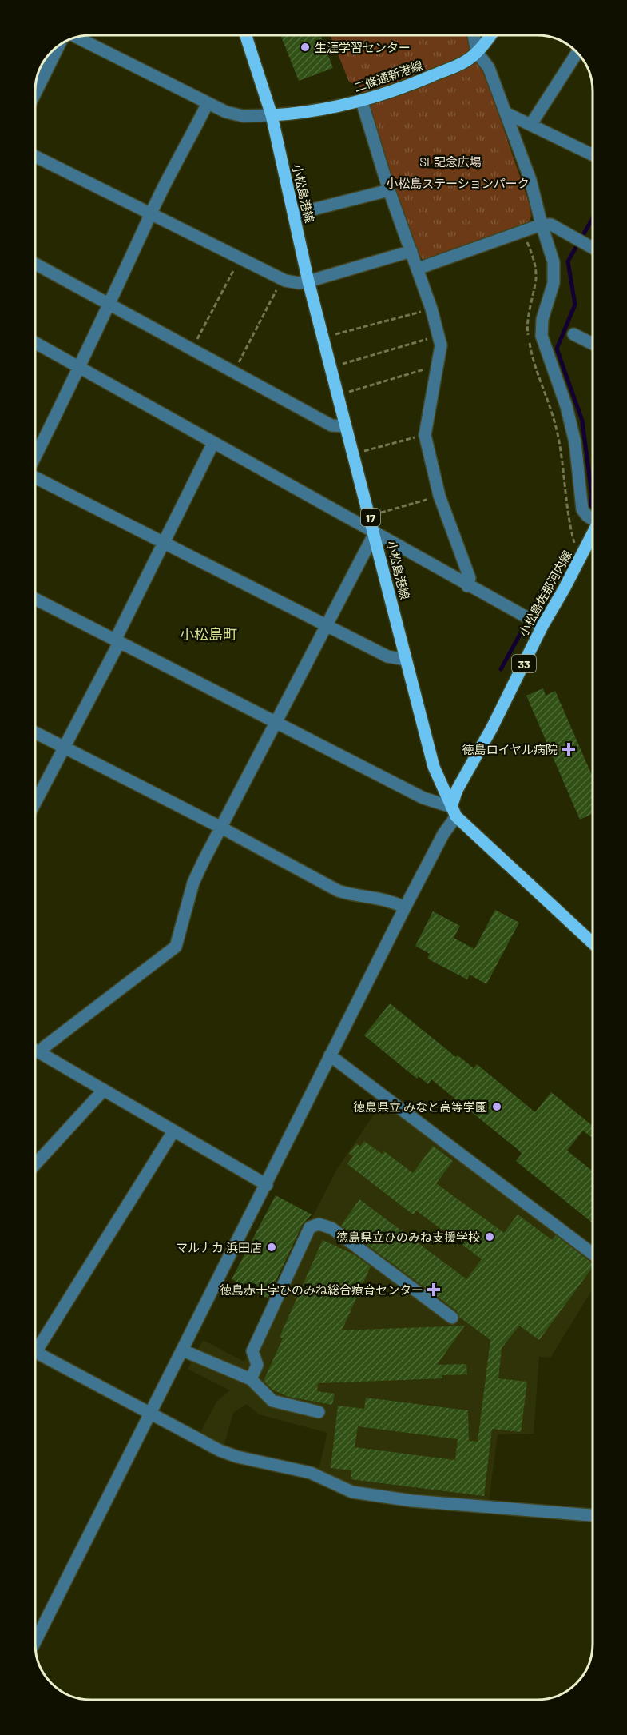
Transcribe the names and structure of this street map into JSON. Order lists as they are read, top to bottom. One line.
{"streets":{"main road":["二條通新港線","小松島港線","17","小松島佐那河内線","33"]},"crossings":[["二條通新港線","小松島港線"],["小松島港線","小松島佐那河内線"]],"districts":["小松島町"],"parks":["SL記念広場","小松島ステーションパーク"],"places":{"other":["生涯学習センター","徳島県立 みなと高等学園","徳島県立ひのみね支援学校","マルナカ 浜田店"],"health":["徳島ロイヤル病院","徳島赤十字ひのみね総合療育センター"]}}
